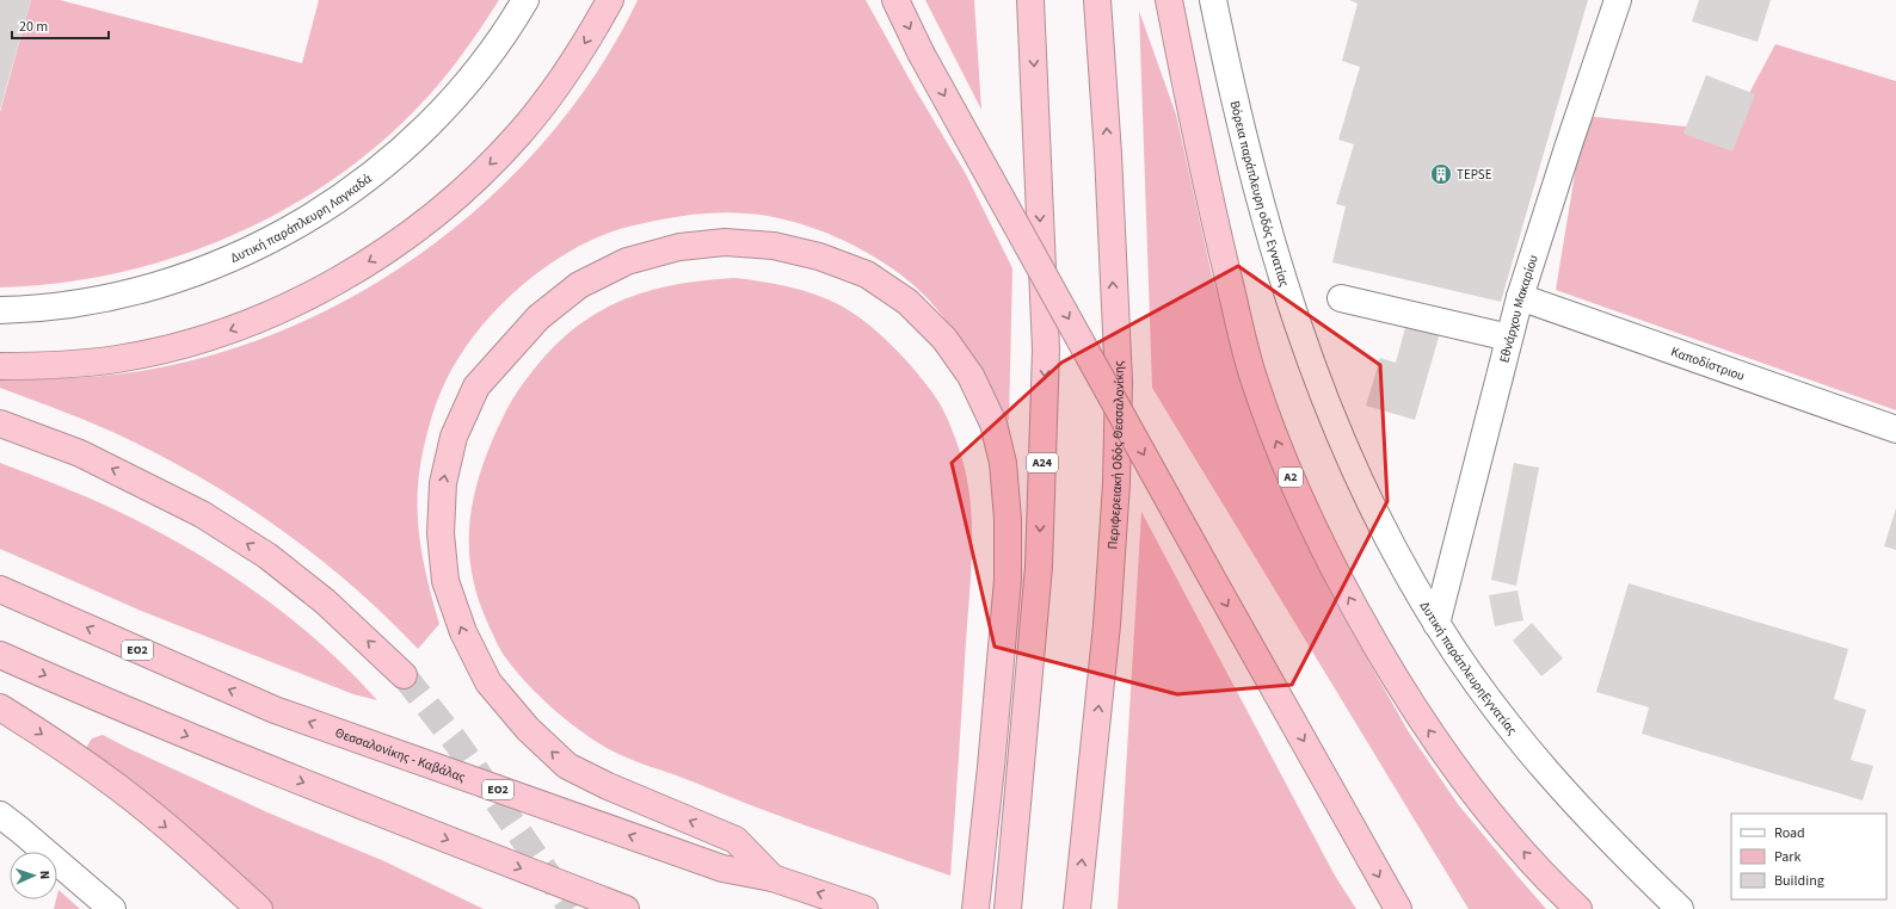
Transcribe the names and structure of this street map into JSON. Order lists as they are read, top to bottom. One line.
{"streets":{"highway":["Περιφερειακή Οδός Θεσσαλονίκης","Α24","Α2","ΕΟ2","Θεσσαλονίκης - Καβάλας"],"street":["Βόρεια παράπλευρη οδός Εγνατίας","Δυτική παράπλευρη Λαγκαδά","Εθνάρχου Μακαρίου","Καποδίστριου","Δυτική παράπλευρηΕγνατίας"]},"crossings":[["Βόρεια παράπλευρη οδός Εγνατίας","Δυτική παράπλευρηΕγνατίας"],["Εθνάρχου Μακαρίου","Καποδίστριου"],["Εθνάρχου Μακαρίου","Δυτική παράπλευρηΕγνατίας"]],"places":{"building":["TEPSE"]},"legend":["Road","Park","Building"],"scale_bar":"20 m","north":"right"}
